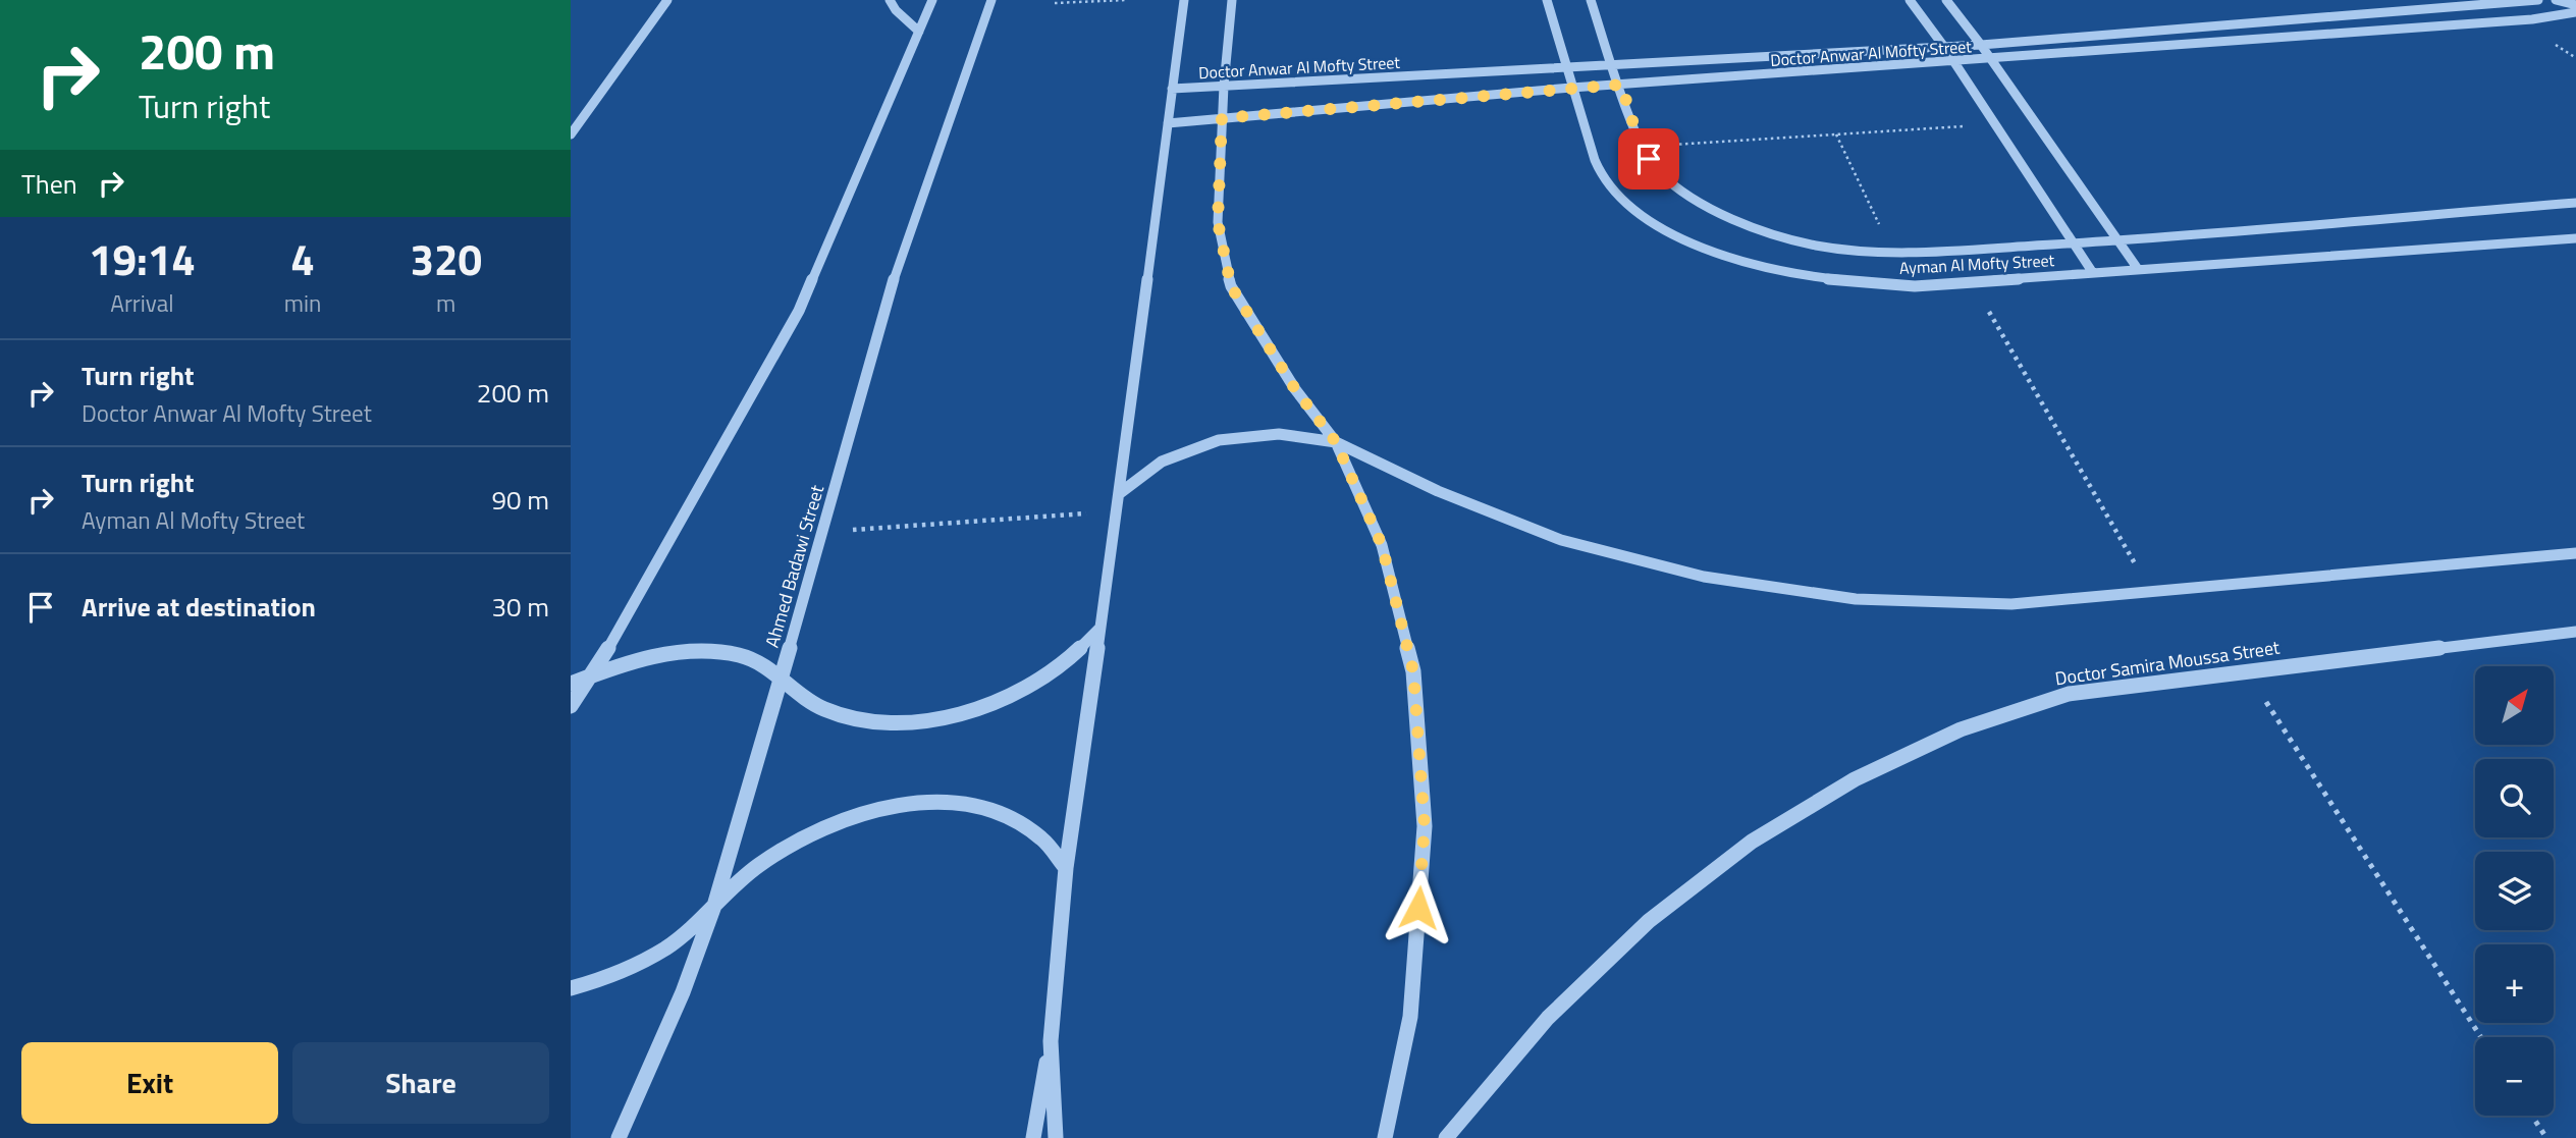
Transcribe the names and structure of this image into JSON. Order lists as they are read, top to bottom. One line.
{"streets":{"street":["Doctor Anwar Al Mofty Street","Ayman Al Mofty Street","Ahmed Badawi Street","Doctor Samira Moussa Street"]},"crossings":[["Doctor Anwar Al Mofty Street","Ayman Al Mofty Street"]],"north":"top right","page":{"turn":["200 m","Turn right"],"then":"Then","eta":["19:14","Arrival","4","min","320","m"],"list":[{"name":"Turn right","note":"Doctor Anwar Al Mofty Street","value":"200 m"},{"name":"Turn right","note":"Ayman Al Mofty Street","value":"90 m"},{"name":"Arrive at destination","value":"30 m"}],"map_buttons":["+","−"],"buttons":["Exit","Share"]}}
